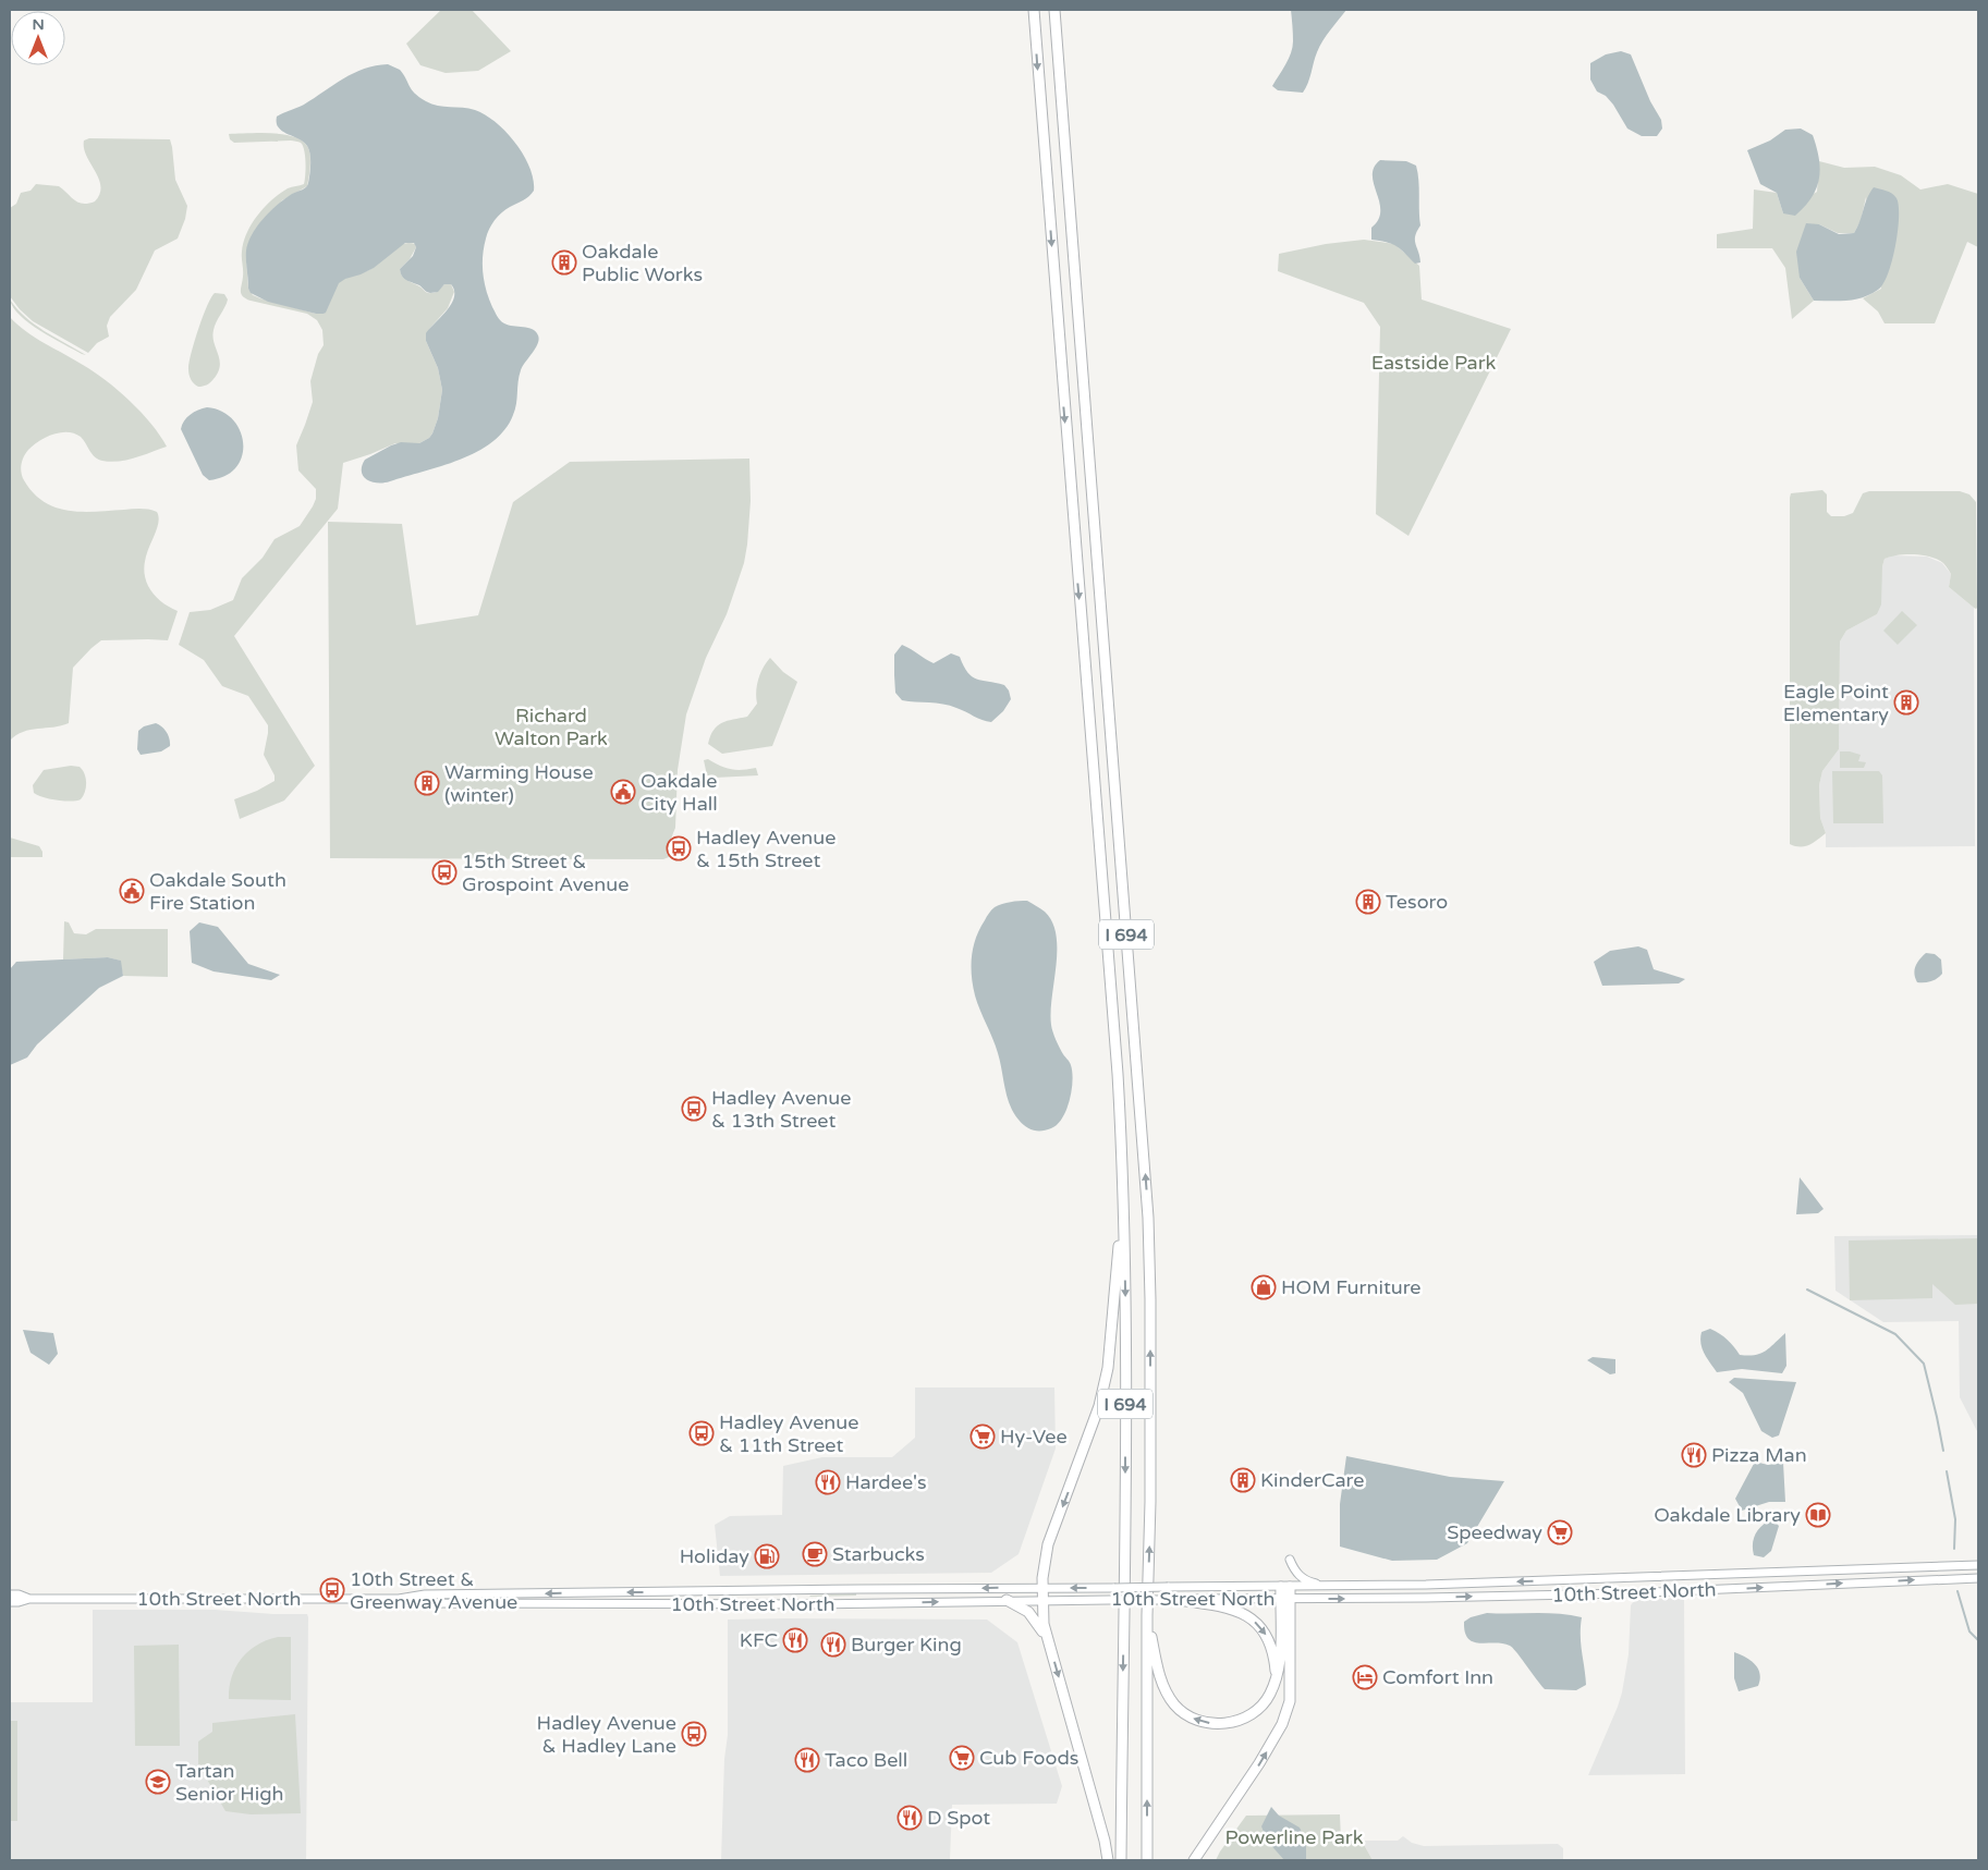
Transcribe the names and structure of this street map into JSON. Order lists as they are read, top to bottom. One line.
{"streets":{"highway":["I 694"],"main road":["10th Street North"]},"parks":["Eastside Park","Richard Walton Park","Powerline Park"],"places":{"building":["Oakdale Public Works","Eagle Point Elementary","Warming House (winter)","Tesoro","KinderCare"],"public building":["Oakdale City Hall","Oakdale South Fire Station"],"bus stop":["Hadley Avenue & 15th Street","15th Street & Grospoint Avenue","Hadley Avenue & 13th Street","Hadley Avenue & 11th Street","10th Street & Greenway Avenue","Hadley Avenue & Hadley Lane"],"shop":["HOM Furniture"],"supermarket":["Hy-Vee","Speedway","Cub Foods"],"restaurant":["Pizza Man","Hardee's","KFC","Burger King","Taco Bell","D Spot"],"library":["Oakdale Library"],"cafe":["Starbucks"],"fuel station":["Holiday"],"hotel":["Comfort Inn"],"school or university":["Tartan Senior High"]},"north":"top"}
